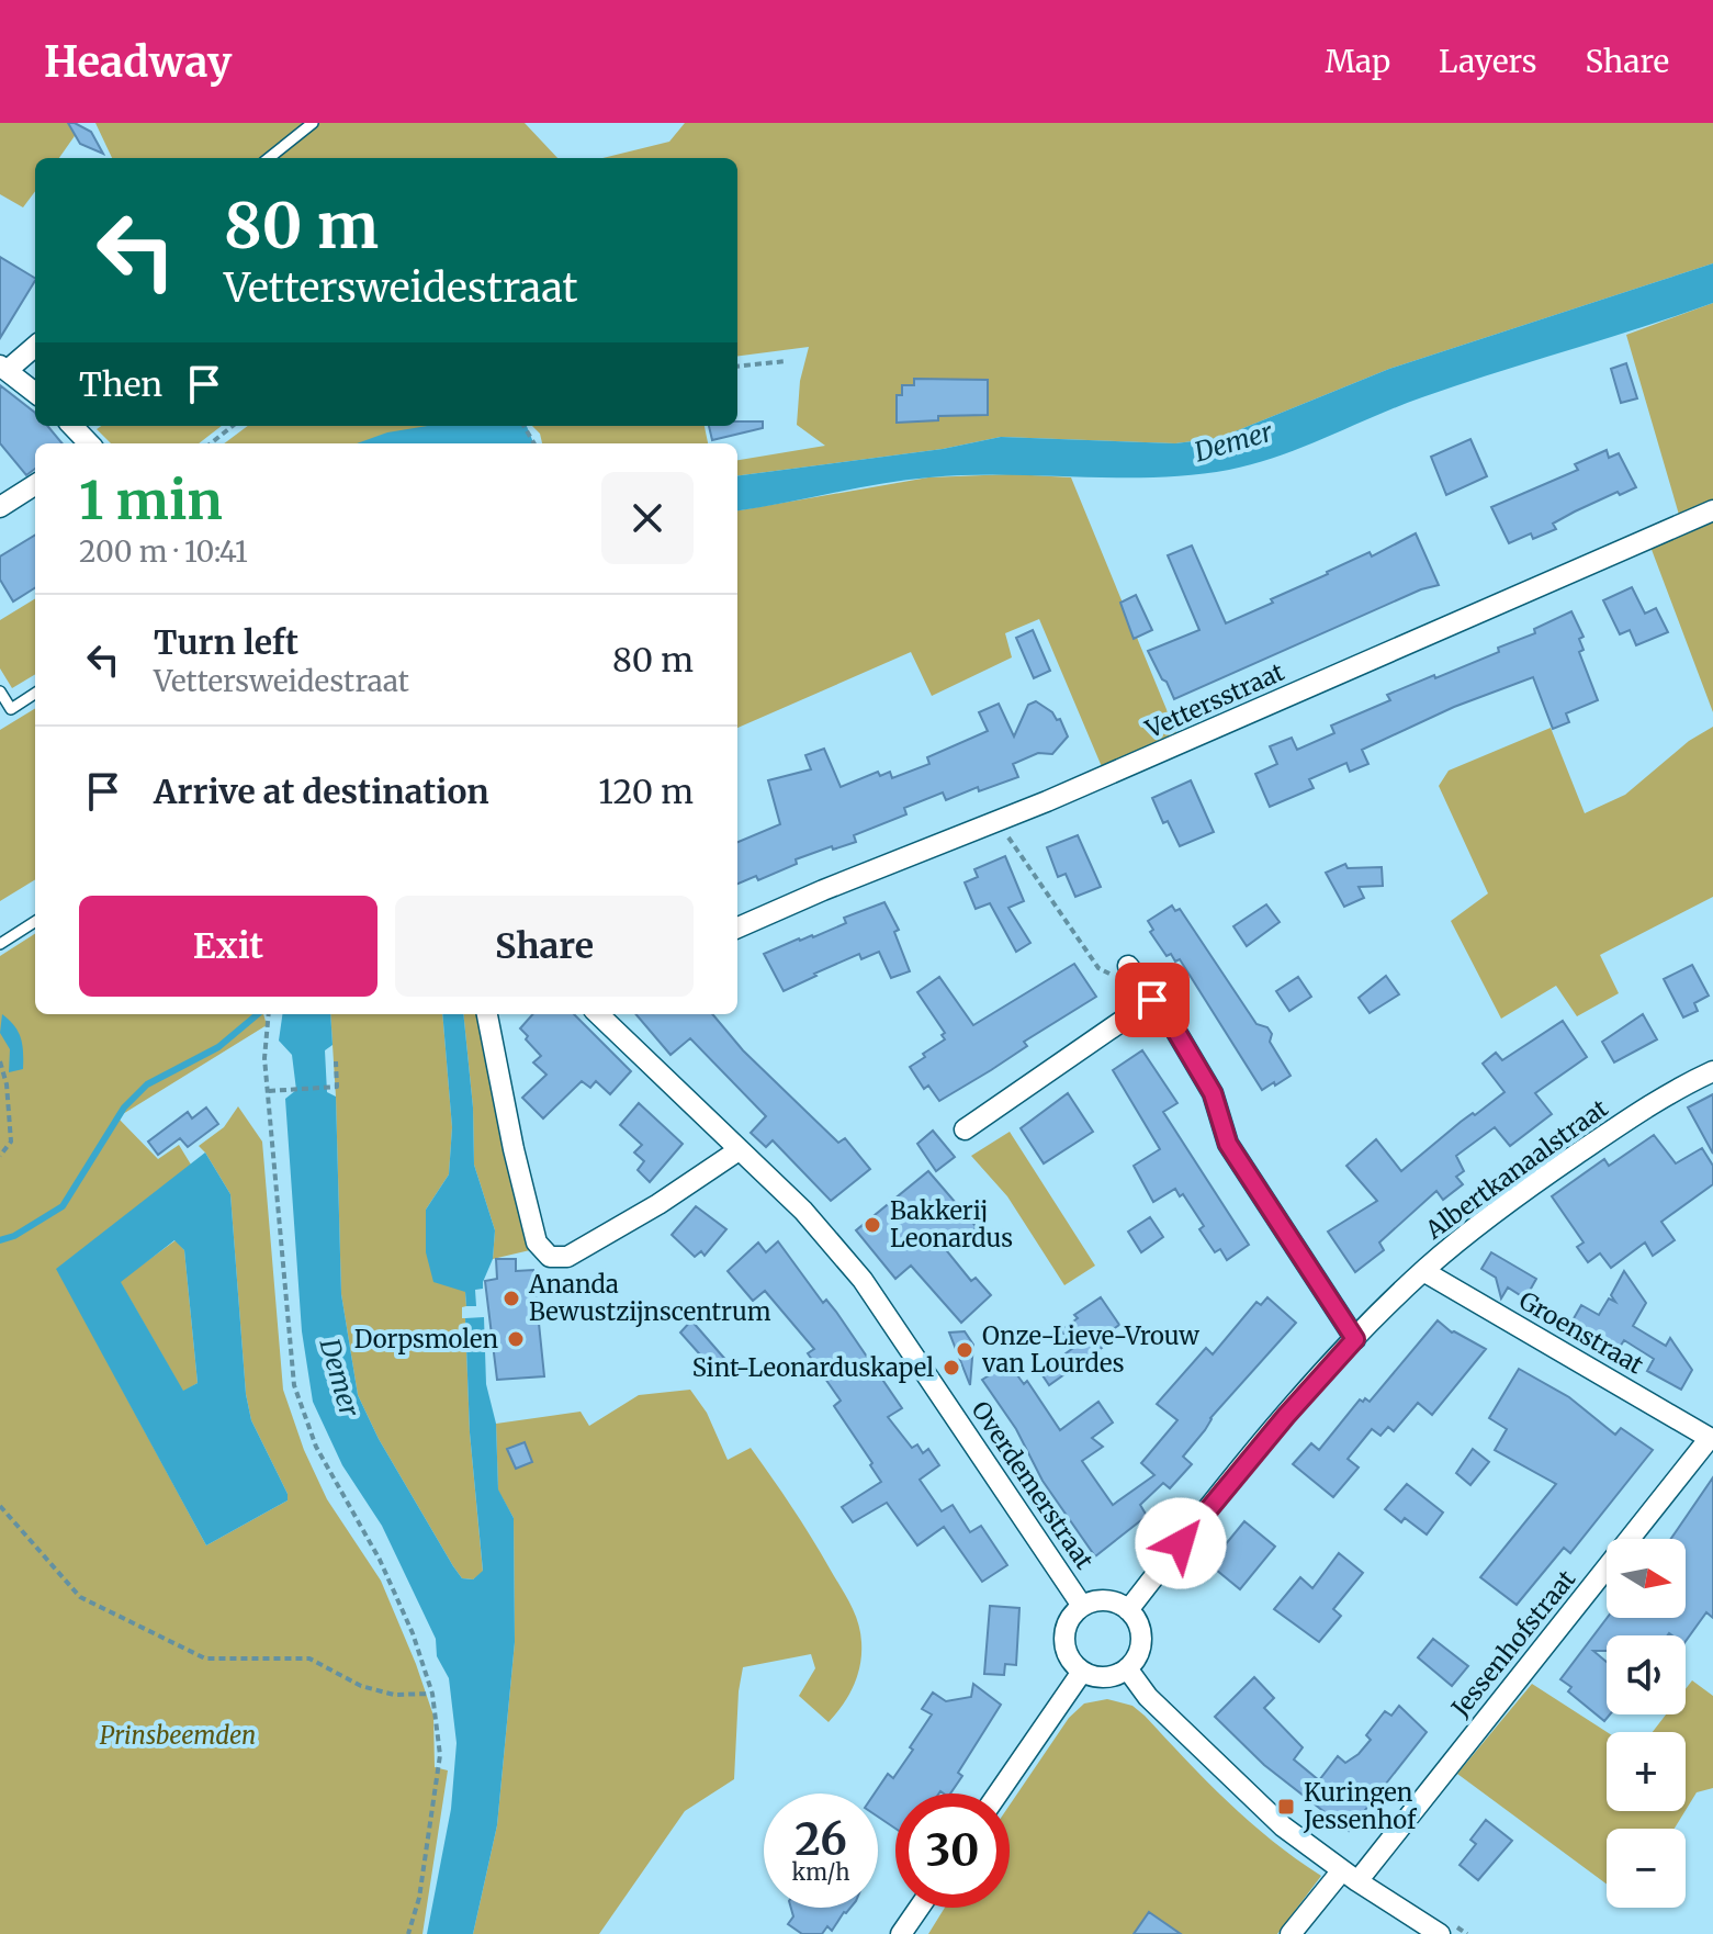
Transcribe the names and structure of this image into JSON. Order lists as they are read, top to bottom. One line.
{"streets":{"street":["Vettersstraat","Albertkanaalstraat","Groenstraat","Overdemerstraat","Jessenhofstraat"]},"crossings":[["Albertkanaalstraat","Groenstraat"],["Albertkanaalstraat","Overdemerstraat"],["Groenstraat","Jessenhofstraat"]],"water":["Demer"],"parks":["Prinsbeemden"],"places":{"other":["Bakkerij Leonardus","Ananda Bewustzijnscentrum","Dorpsmolen","Onze-Lieve-Vrouw van Lourdes","Sint-Leonarduskapel"],"transit":["Kuringen Jessenhof"]},"north":"right","page":{"header":"Headway","nav":["Map","Layers","Share"],"turn":["80 m","Vettersweidestraat"],"then":"Then","heading":["1 min","200 m · 10:41"],"list":[{"name":"Turn left","note":"Vettersweidestraat","value":"80 m"},{"name":"Arrive at destination","value":"120 m"}],"buttons":["Exit","Share"],"map_buttons":["+","−"],"speed":"26 km/h","limit":"30"}}
